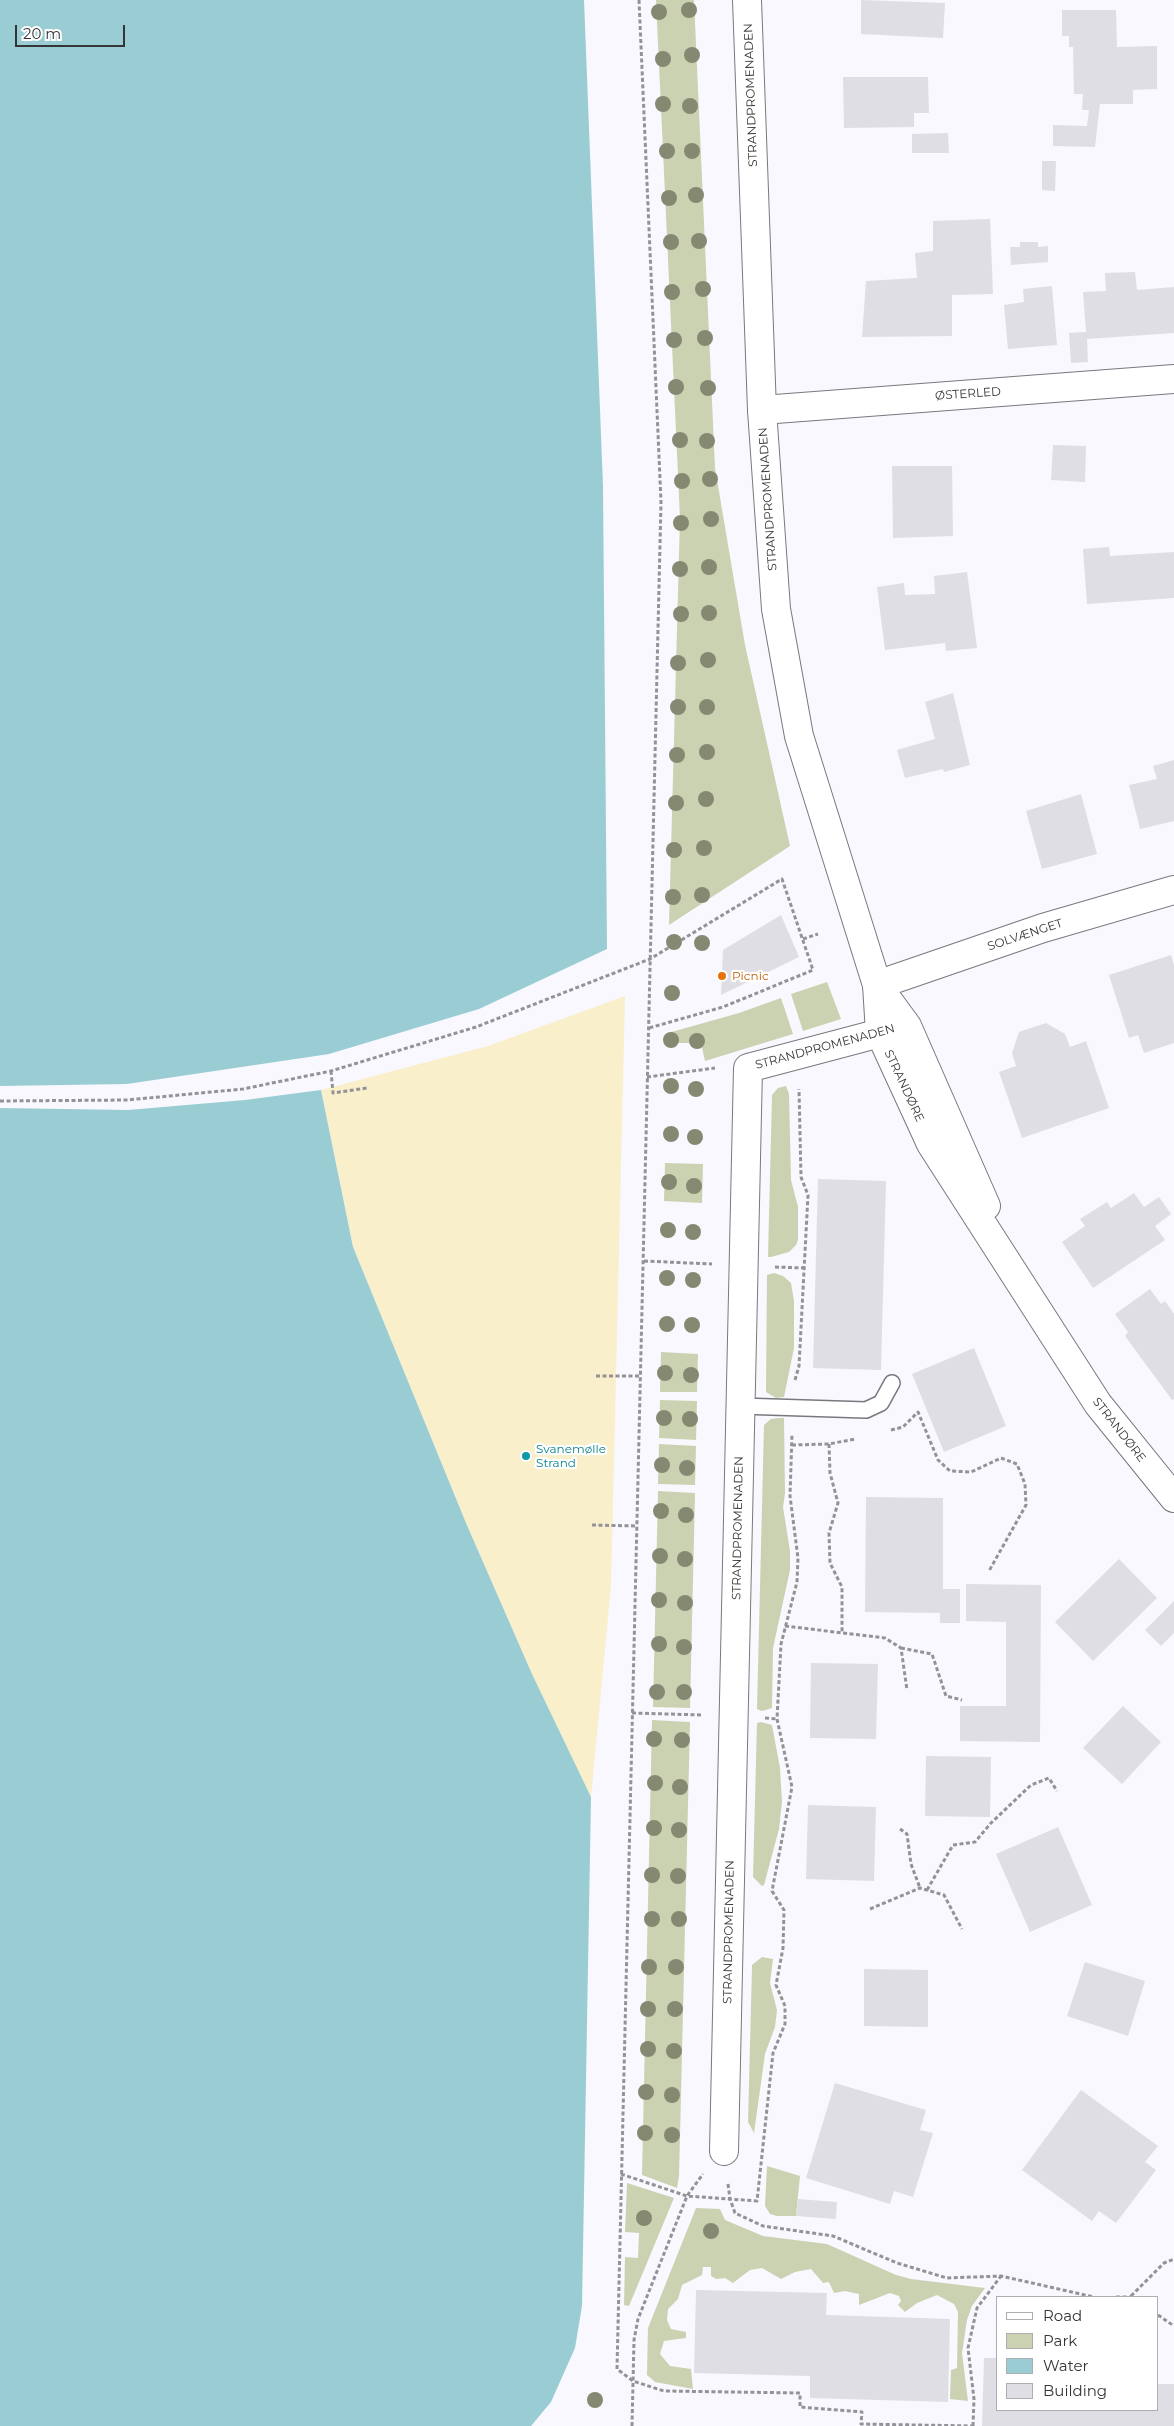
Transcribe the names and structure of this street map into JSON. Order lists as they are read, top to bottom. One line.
{"streets":{"street":["STRANDPROMENADEN","ØSTERLED","SOLVÆNGET","STRANDØRE"]},"crossings":[["STRANDPROMENADEN","ØSTERLED"],["STRANDPROMENADEN","SOLVÆNGET"],["STRANDPROMENADEN","STRANDØRE"],["SOLVÆNGET","STRANDØRE"]],"places":["Picnic","Svanemølle Strand"],"legend":["Road","Park","Water","Building"],"scale_bar":"20 m"}
